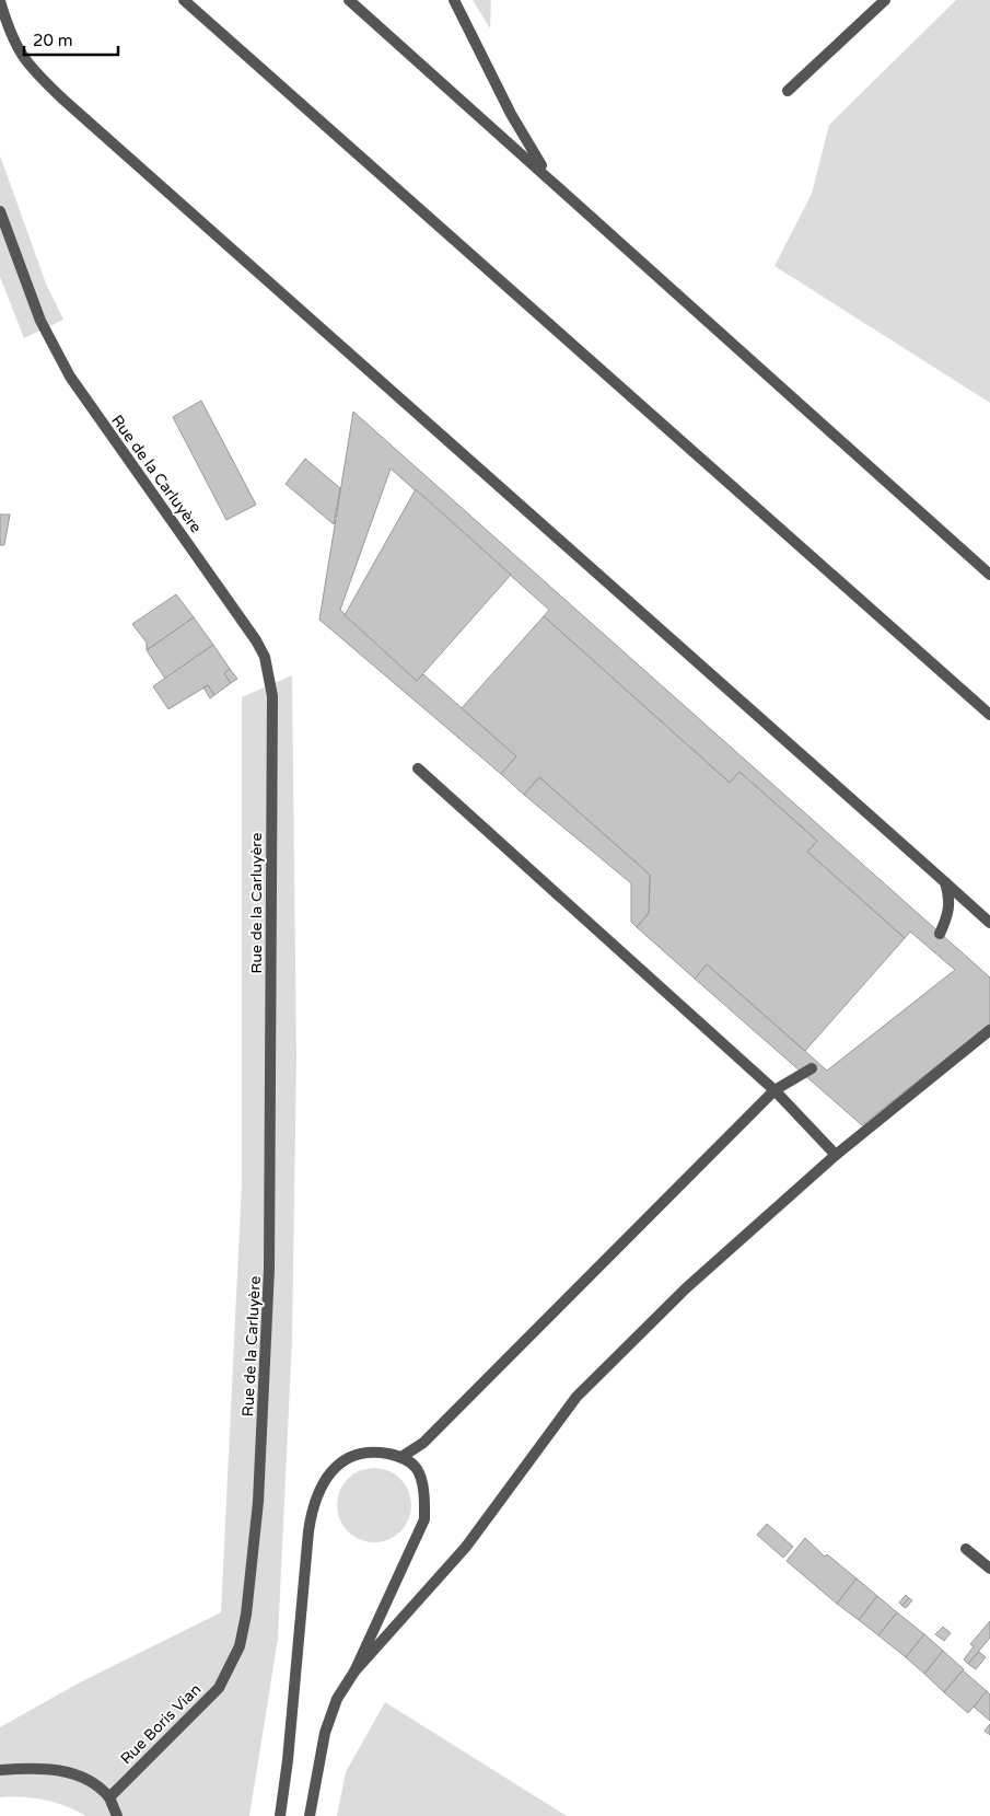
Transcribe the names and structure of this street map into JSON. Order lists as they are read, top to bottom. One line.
{"streets":{"street":["Rue de la Carluyère","Rue Boris Vian"]},"crossings":[["Rue de la Carluyère","Rue Boris Vian"]],"scale_bar":"20 m"}
